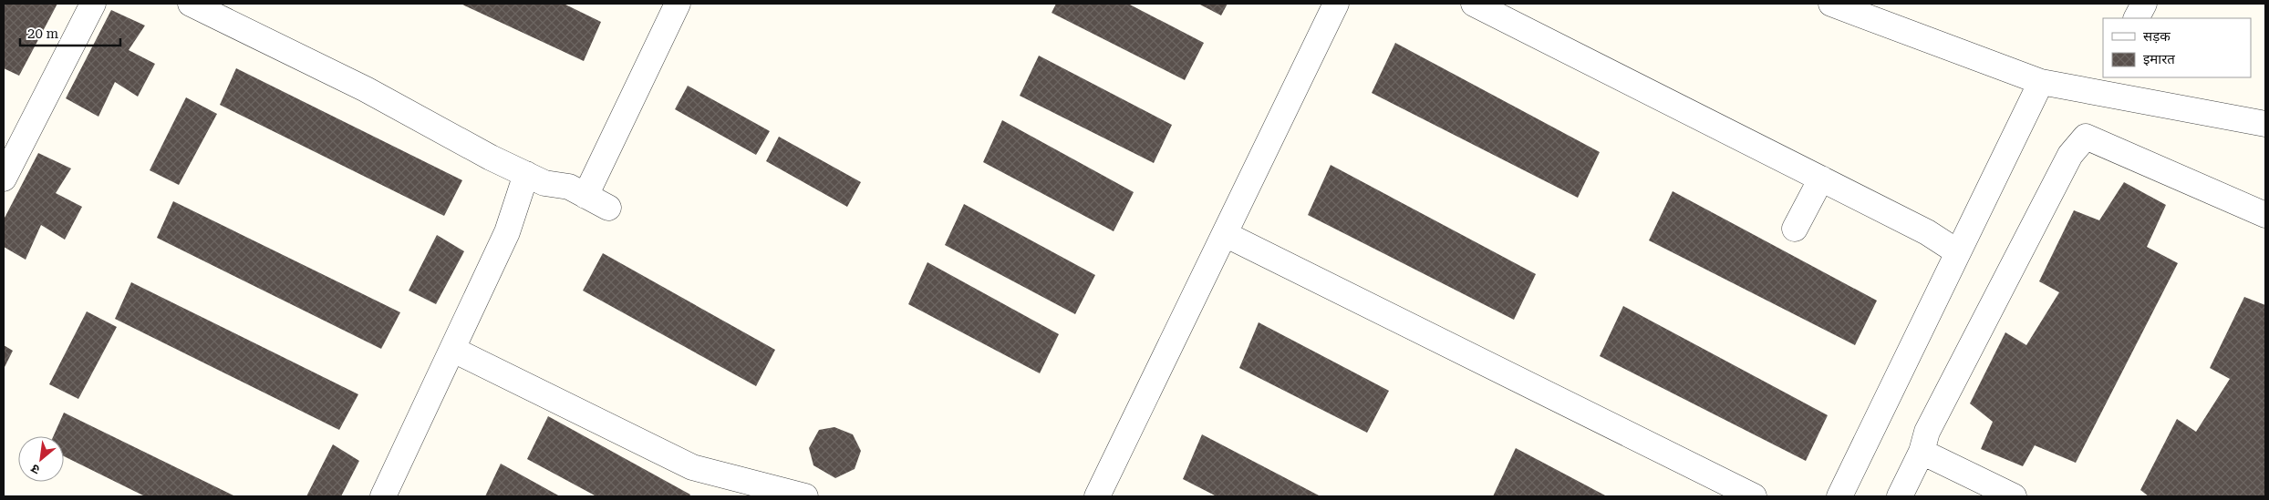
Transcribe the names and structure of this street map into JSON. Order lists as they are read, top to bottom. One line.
{"legend":["सड़क","इमारत"],"scale_bar":"20 m","north":"bottom left"}
